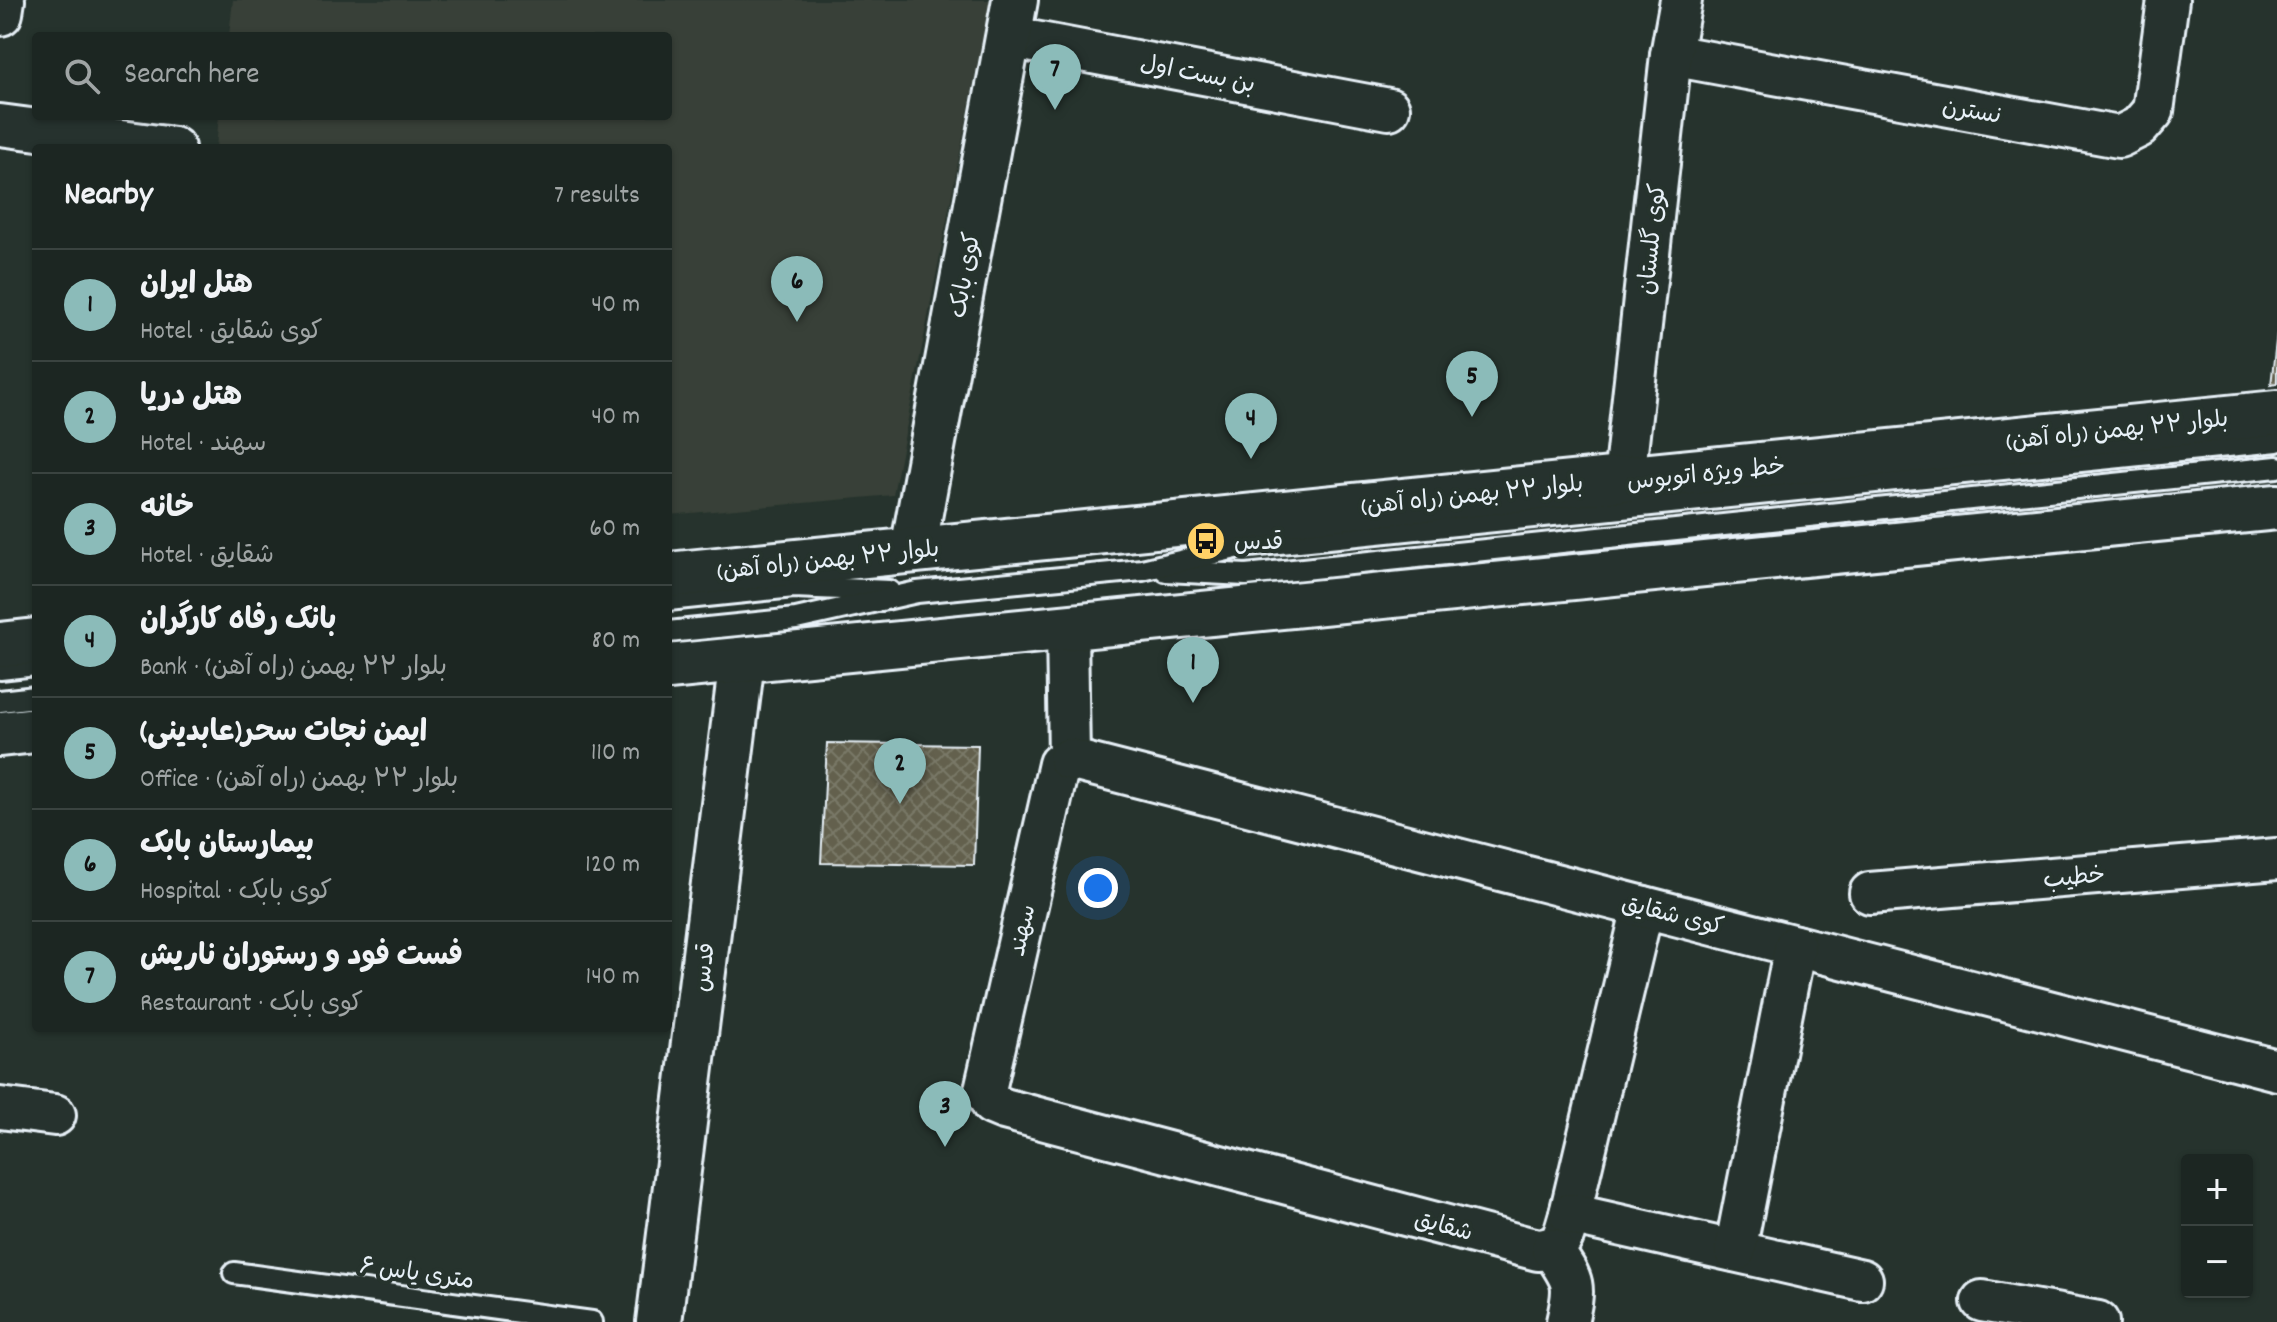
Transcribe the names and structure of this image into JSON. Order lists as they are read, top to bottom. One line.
{"streets":{"main road":["کوی بابک","بلوار ۲۲ بهمن (راه آهن)","قدس"],"street":["بن بست اول","نسترن","کوی گلستان","خطیب","کوی شقایق","سهند","شقایق"],"lane":["خط ویژه اتوبوس","۶ متری یاس"]},"crossings":[["بن بست اول","کوی بابک"],["نسترن","کوی گلستان"],["کوی گلستان","بلوار ۲۲ بهمن (راه آهن)"],["کوی بابک","بلوار ۲۲ بهمن (راه آهن)"],["کوی بابک","خط ویژه اتوبوس"],["بلوار ۲۲ بهمن (راه آهن)","خط ویژه اتوبوس"],["کوی شقایق","سهند"],["سهند","شقایق"]],"places":{"bus stop":["قدس"]},"page":{"search":"Search here","pins":["7","6","5","4","1","2","3"],"heading":["Nearby","7 results"],"list":[{"mark":"1","name":"هتل ایران","note":"Hotel · کوی شقایق","value":"40 m"},{"mark":"2","name":"هتل دریا","note":"Hotel · سهند","value":"40 m"},{"mark":"3","name":"خانه","note":"Hotel · شقایق","value":"60 m"},{"mark":"4","name":"بانک رفاه کارگران","note":"Bank · بلوار ۲۲ بهمن (راه آهن)","value":"80 m"},{"mark":"5","name":"ایمن نجات سحر(عابدینی)","note":"Office · بلوار ۲۲ بهمن (راه آهن)","value":"110 m"},{"mark":"6","name":"بیمارستان بابک","note":"Hospital · کوی بابک","value":"120 m"},{"mark":"7","name":"فست فود و رستوران ناریش","note":"Restaurant · کوی بابک","value":"140 m"}],"map_buttons":["+","−"]}}
